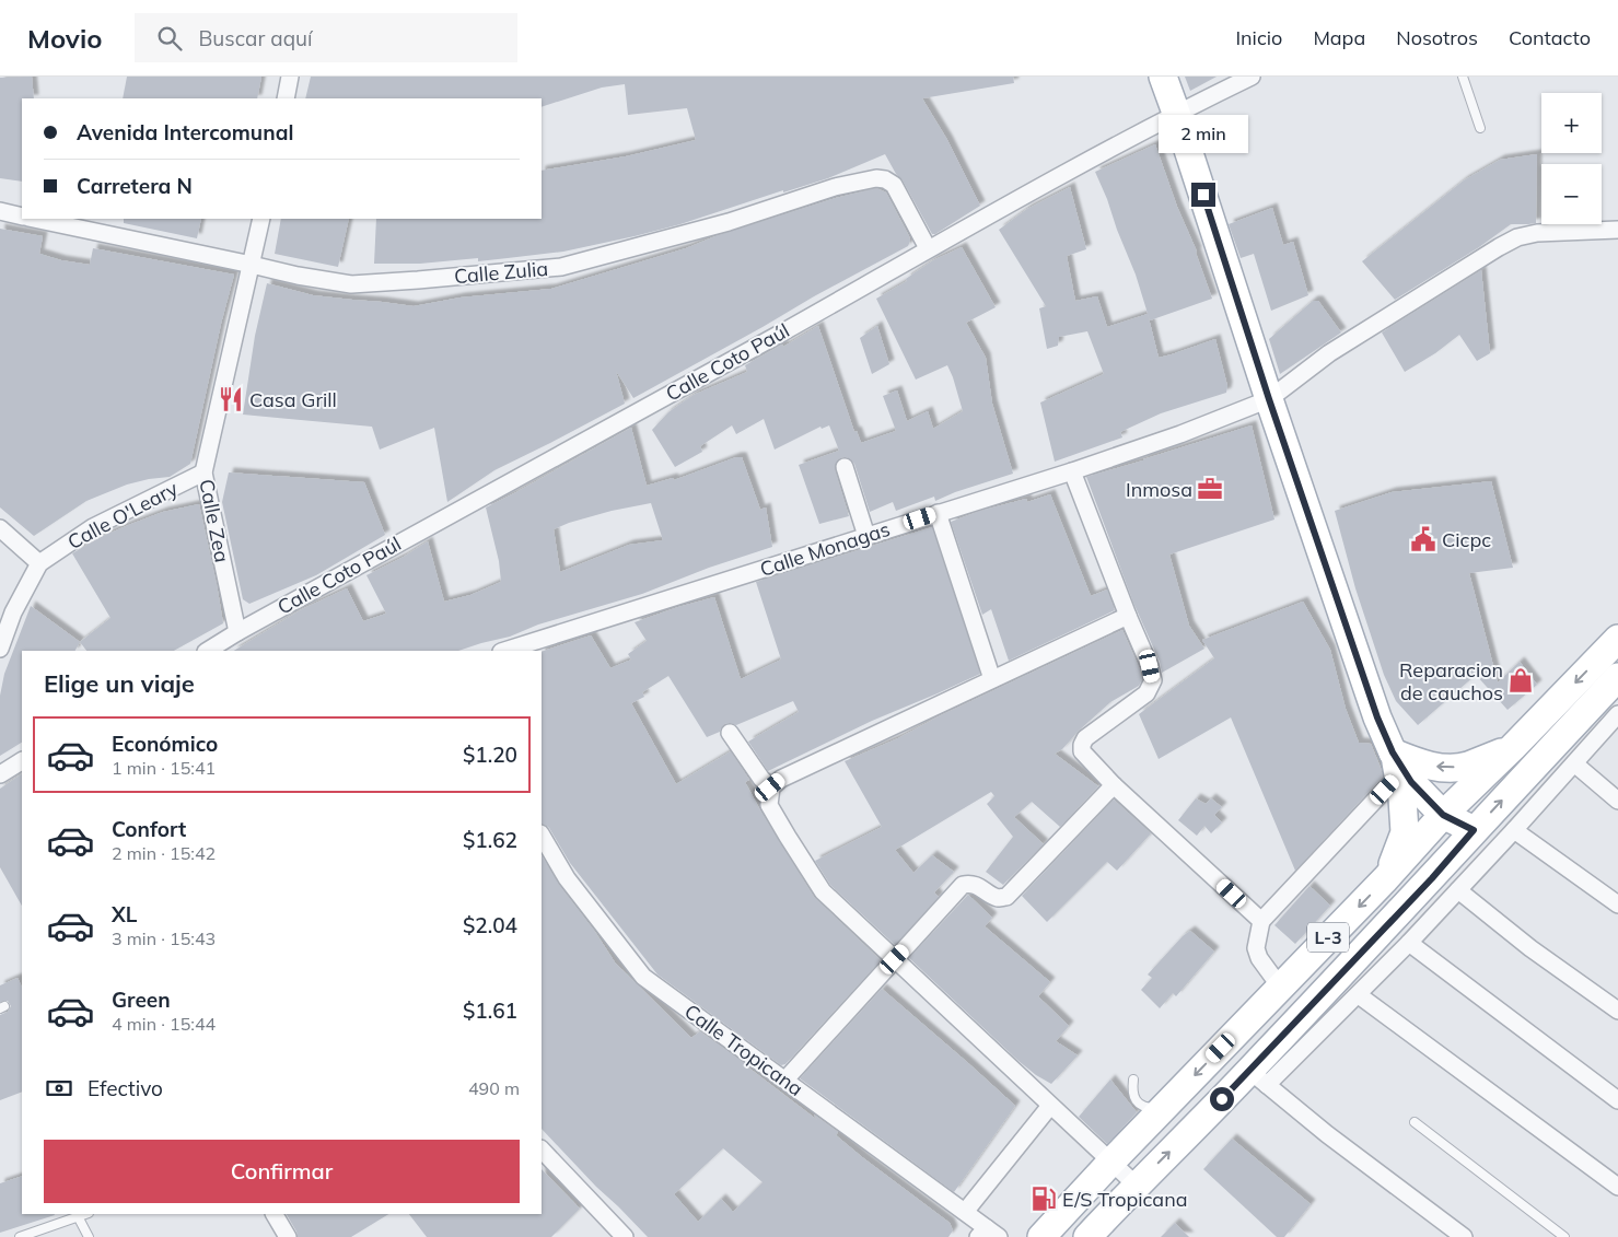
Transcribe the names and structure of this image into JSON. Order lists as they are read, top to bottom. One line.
{"streets":{"main road":["L-3"],"street":["Calle Zulia","Calle Coto Paúl","Calle O'Leary","Calle Zea","Calle Monagas","Calle Tropicana"]},"crossings":[["Calle Zulia","Calle Coto Paúl"],["Calle Zulia","Calle Zea"],["Calle Coto Paúl","Calle Zea"],["Calle O'Leary","Calle Zea"]],"places":{"restaurant":["Casa Grill"],"office":["Inmosa"],"public building":["Cicpc"],"shop":["Reparacion de cauchos"],"fuel station":["E/S Tropicana"]},"page":{"header":"Movio","search":"Buscar aquí","nav":["Inicio","Mapa","Nosotros","Contacto"],"map_buttons":["+","−"],"banner":["Avenida Intercomunal","Carretera N"],"bubble":"2 min","heading":"Elige un viaje","list":[{"name":"Económico","note":"1 min · 15:41","value":"$1.20"},{"name":"Confort","note":"2 min · 15:42","value":"$1.62"},{"name":"XL","note":"3 min · 15:43","value":"$2.04"},{"name":"Green","note":"4 min · 15:44","value":"$1.61"}],"pay":["Efectivo","490 m"],"buttons":"Confirmar"}}
